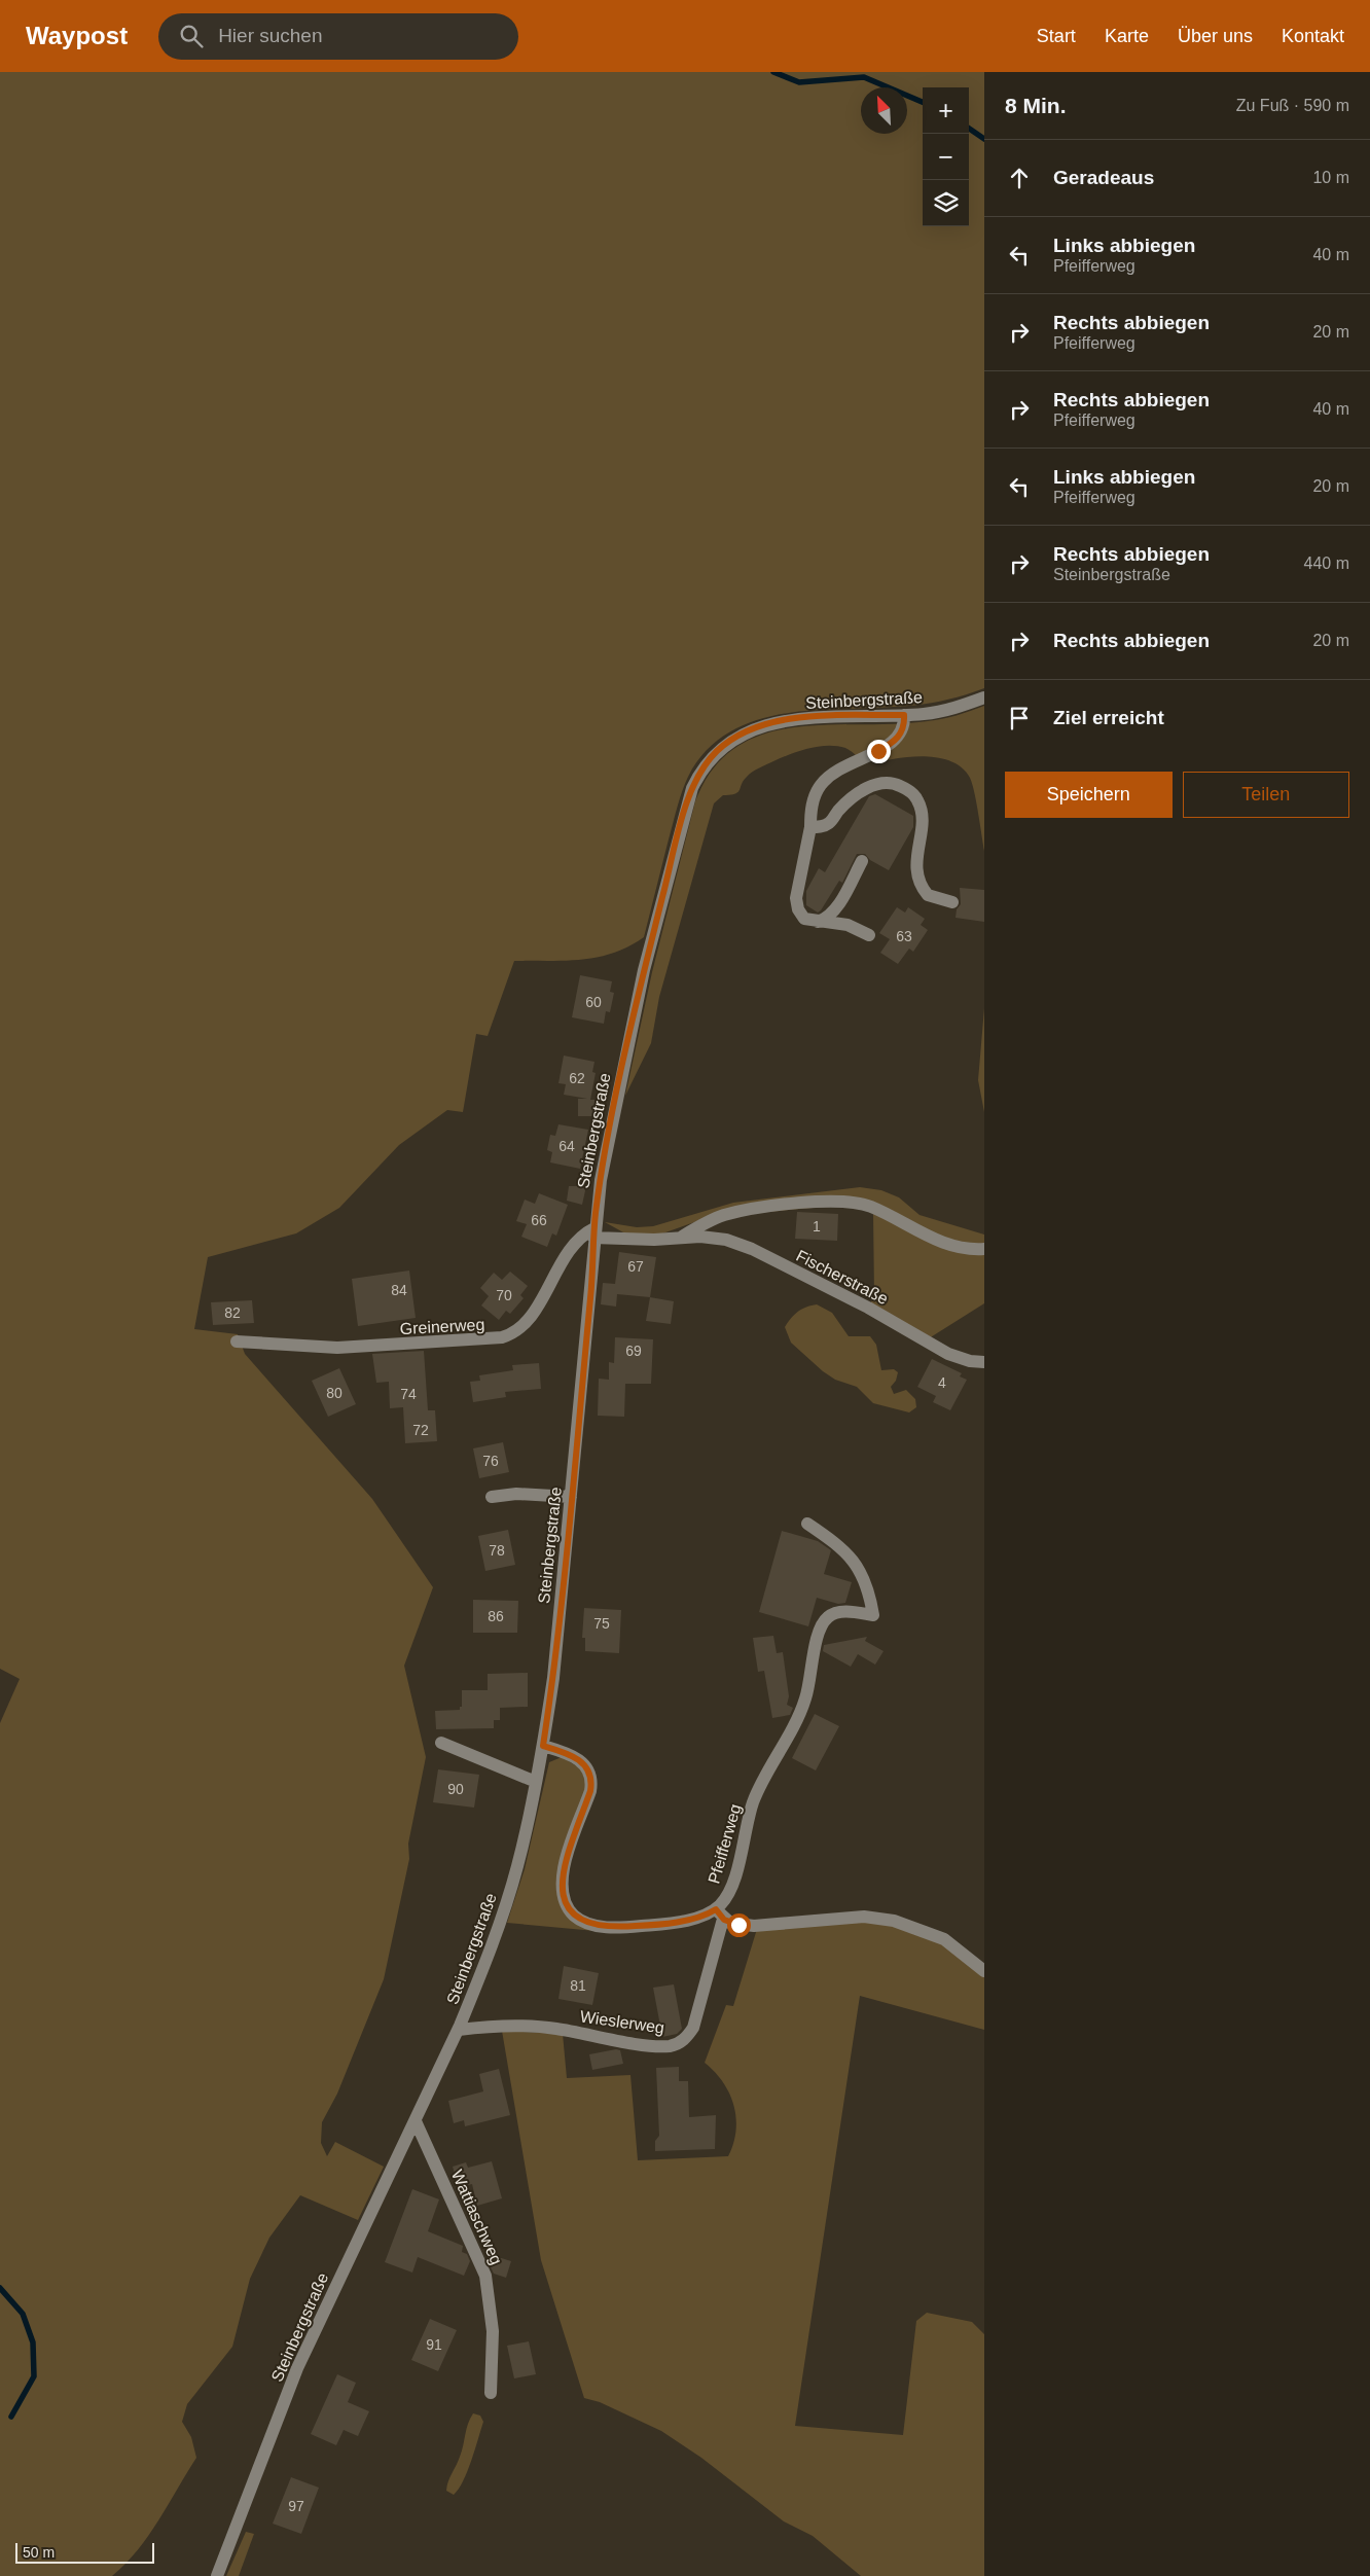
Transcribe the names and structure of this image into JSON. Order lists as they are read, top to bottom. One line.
{"streets":{"street":["Steinbergstraße","Fischerstraße","Greinerweg","Pfeifferweg","Wieslerweg","Wattiaschweg"]},"crossings":[["Steinbergstraße","Fischerstraße"],["Steinbergstraße","Greinerweg"],["Steinbergstraße","Wieslerweg"],["Steinbergstraße","Wattiaschweg"],["Fischerstraße","Greinerweg"],["Pfeifferweg","Wieslerweg"]],"house_numbers":["63","60","62","64","66","1","67","84","70","82","69","4","80","74","72","76","78","86","75","90","81","91","97"],"scale_bar":"50 m","north":"top left","page":{"header":"Waypost","search":"Hier suchen","nav":["Start","Karte","Über uns","Kontakt"],"heading":["8 Min.","Zu Fuß · 590 m"],"map_buttons":["+","−"],"list":[["Geradeaus","10 m"],["Links abbiegen","Pfeifferweg","40 m"],["Rechts abbiegen","Pfeifferweg","20 m"],["Rechts abbiegen","Pfeifferweg","40 m"],["Links abbiegen","Pfeifferweg","20 m"],["Rechts abbiegen","Steinbergstraße","440 m"],["Rechts abbiegen","20 m"],"Ziel erreicht"],"buttons":["Speichern","Teilen"],"scale":"50 m"}}
